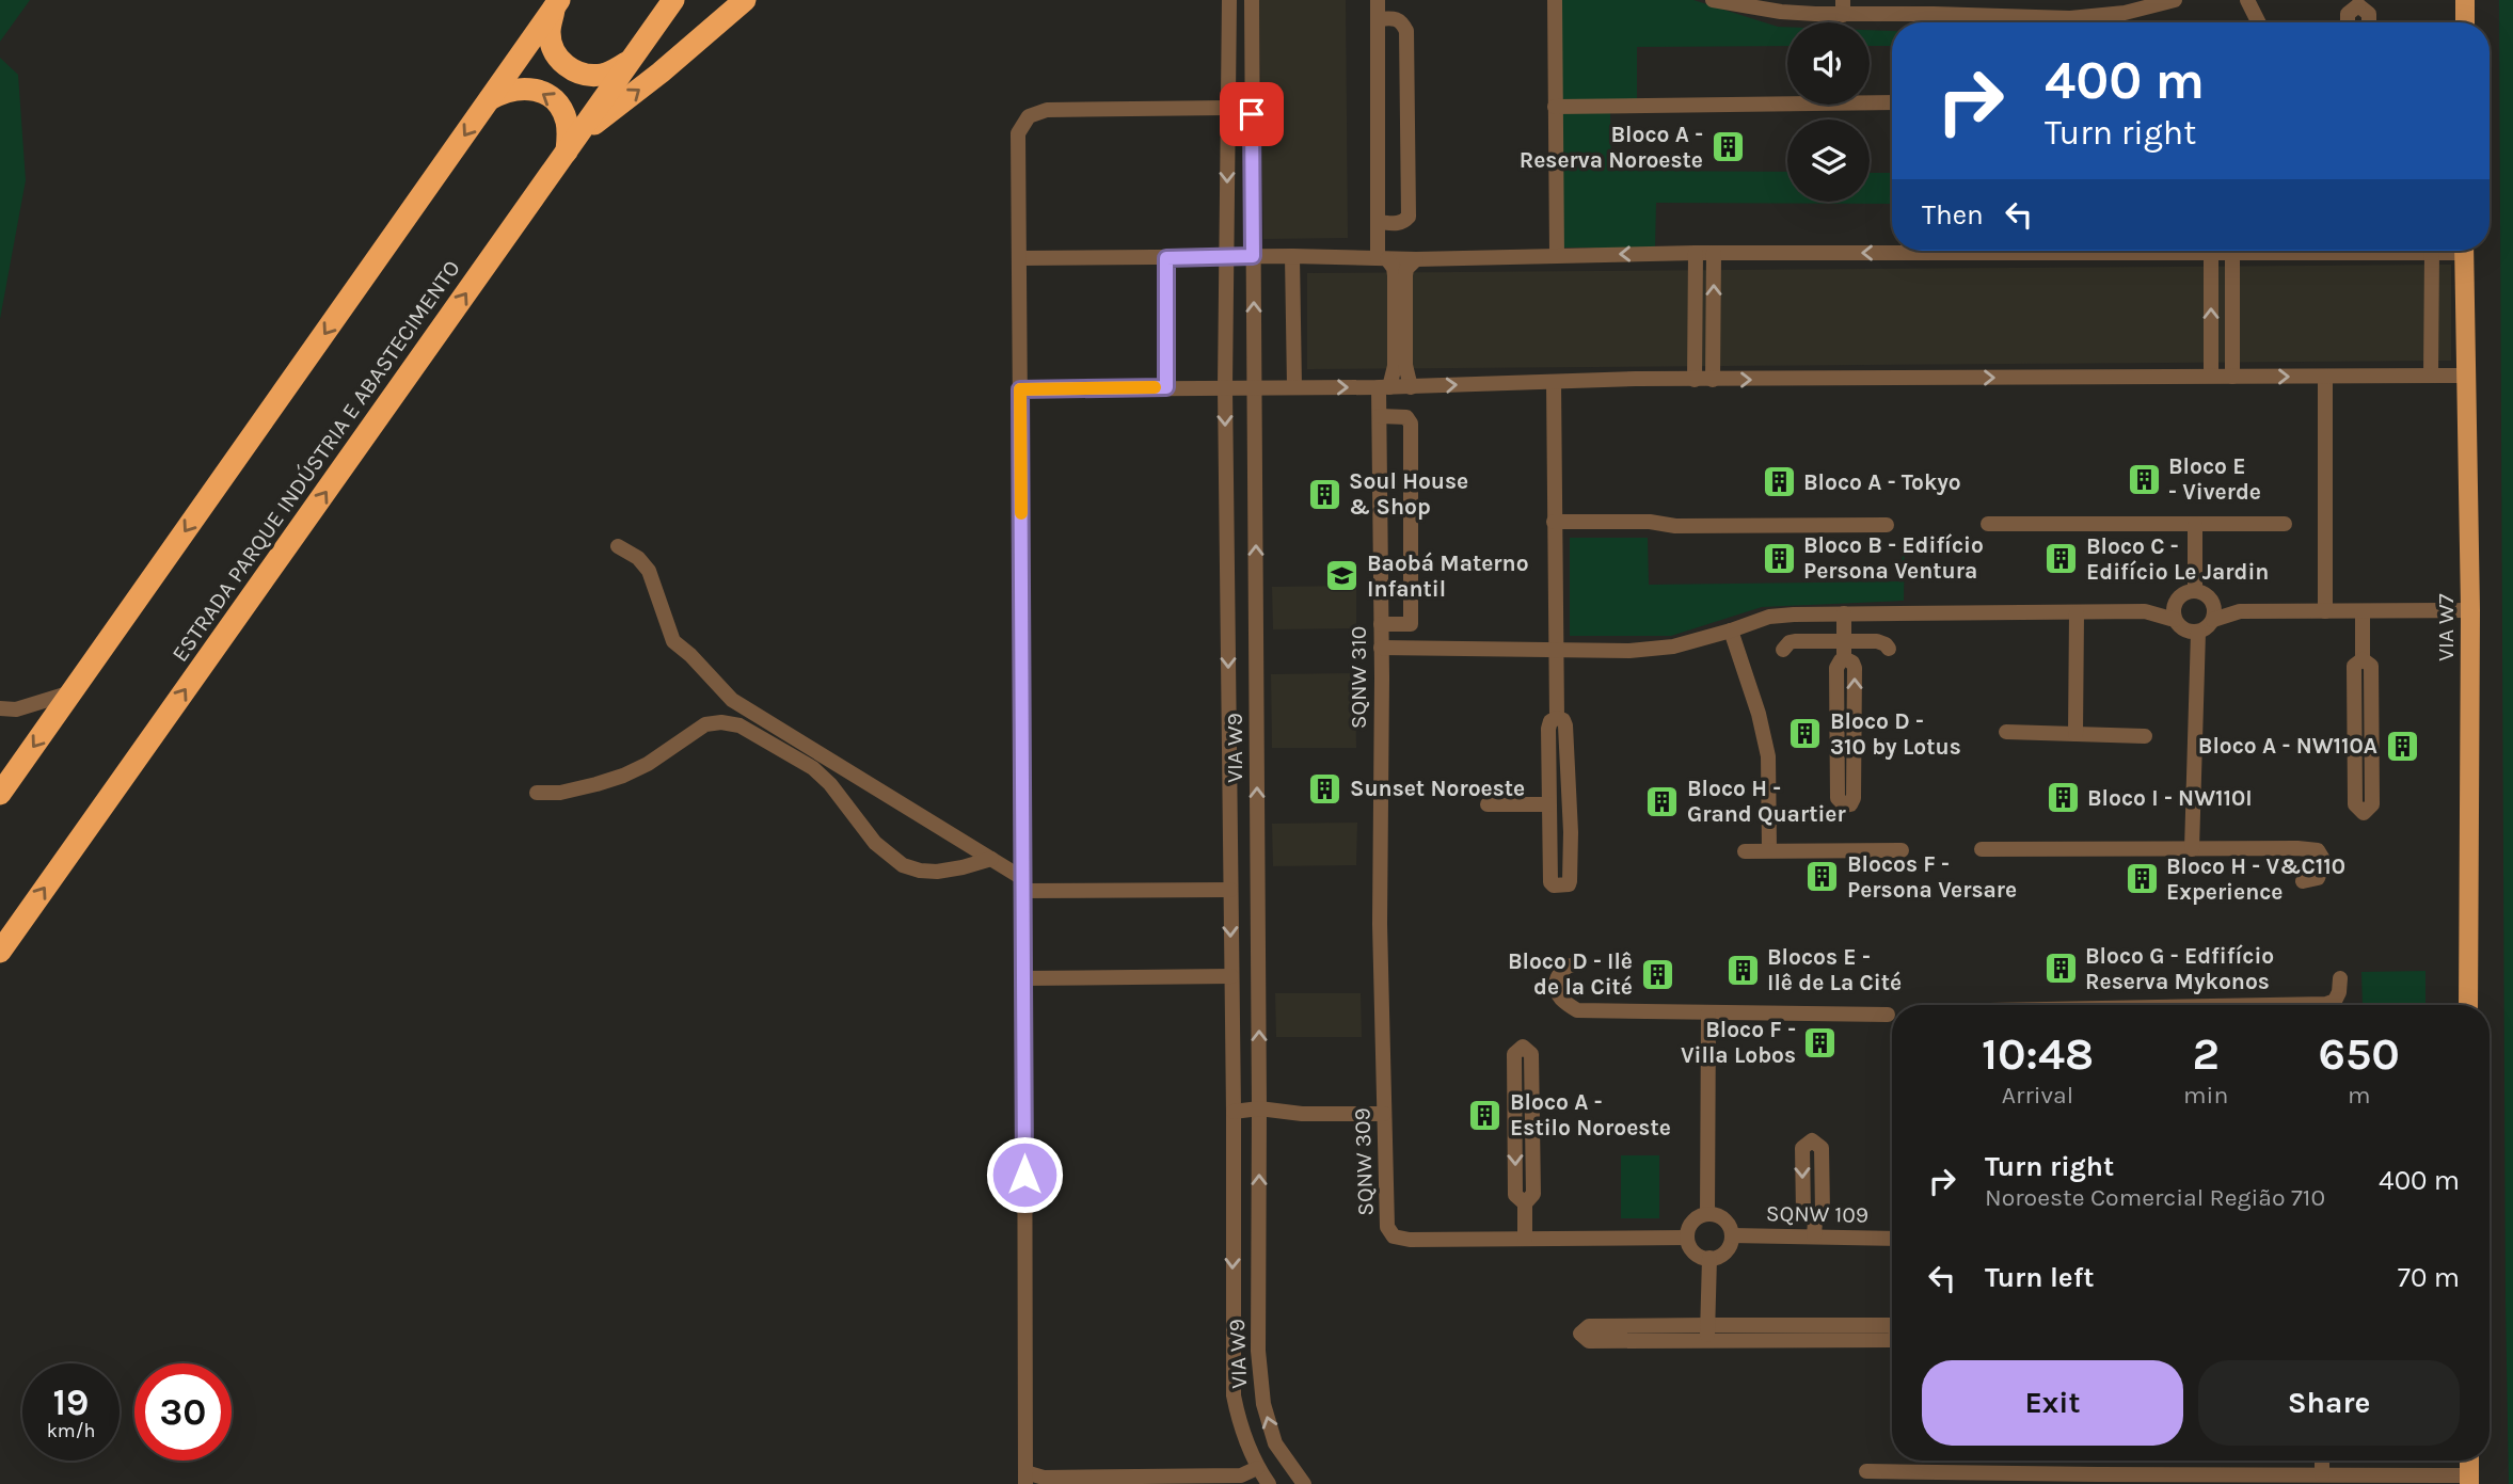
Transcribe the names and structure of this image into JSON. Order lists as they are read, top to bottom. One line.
{"streets":{"highway":["ESTRADA PARQUE INDÚSTRIA E ABASTECIMENTO"],"main road":["VIA W7"],"street":["SQNW 310","VIA W9","SQNW 309","SQNW 109"]},"crossings":[["SQNW 310","SQNW 309"],["SQNW 309","SQNW 109"]],"places":{"building":["Bloco A - Reserva Noroeste","Bloco E - Viverde","Bloco A - Tokyo","Soul House & Shop","Bloco B - Edifício Persona Ventura","Bloco C - Edifício Le Jardin","Bloco D - 310 by Lotus","Bloco A - NW110A","Sunset Noroeste","Bloco I - NW110I","Bloco H - Grand Quartier","Blocos F - Persona Versare","Bloco H - V&C110 Experience","Bloco G - Edfifício Reserva Mykonos","Blocos E - Ilê de La Cité","Bloco D - Ilê de la Cité","Bloco F - Villa Lobos","Bloco A - Estilo Noroeste"],"school or university":["Baobá Materno Infantil"]},"page":{"turn":["400 m","Turn right"],"then":"Then","eta":["10:48","Arrival","2","min","650","m"],"list":[{"name":"Turn right","note":"Noroeste Comercial Região 710","value":"400 m"},{"name":"Turn left","value":"70 m"}],"buttons":["Exit","Share"],"speed":"19 km/h","limit":"30"}}
